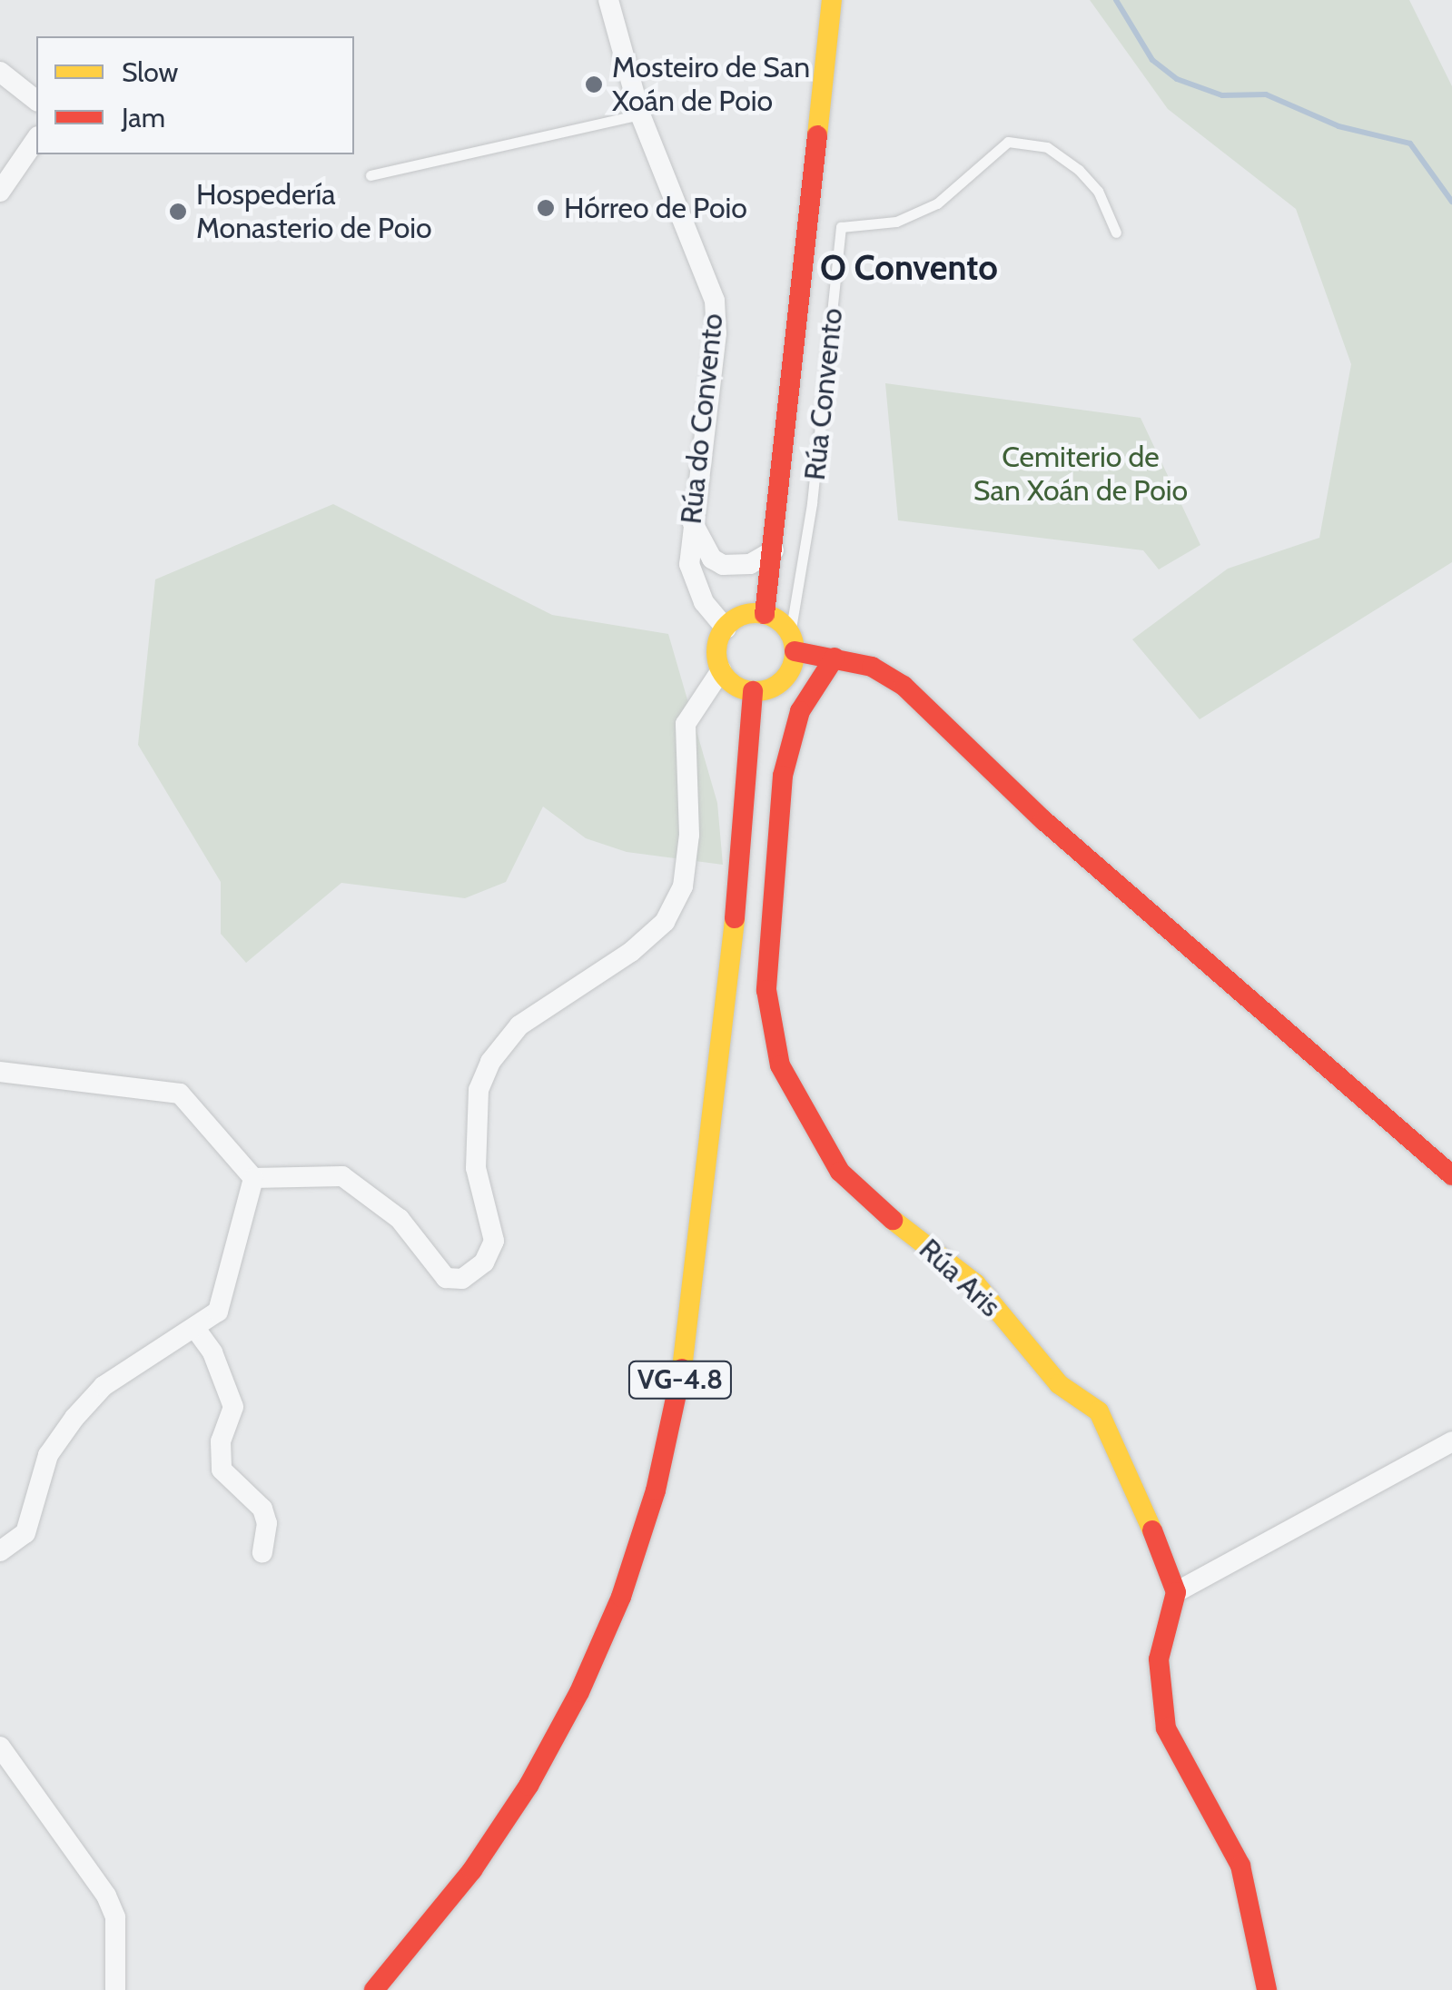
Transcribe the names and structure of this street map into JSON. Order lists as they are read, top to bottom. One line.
{"streets":{"main road":["Rúa Aris","VG-4.8"],"street":["Rúa do Convento"],"lane":["Rúa Convento"]},"crossings":[["Rúa Convento","Rúa do Convento"],["Rúa Convento","VG-4.8"],["Rúa do Convento","VG-4.8"]],"districts":["O Convento"],"parks":["Cemiterio de San Xoán de Poio"],"places":["Mosteiro de San Xoán de Poio","Hórreo de Poio","Hospedería Monasterio de Poio"],"legend":["Slow","Jam"]}
